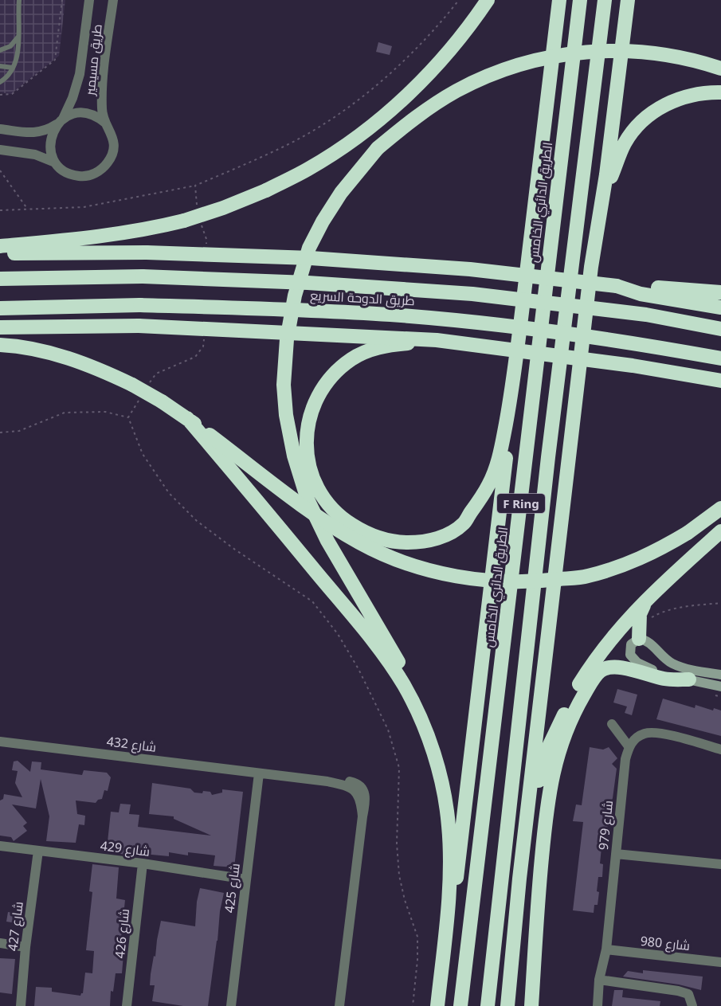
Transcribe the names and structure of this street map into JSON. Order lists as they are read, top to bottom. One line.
{"streets":{"highway":["الطريق الدائري الخامس","طريق الدوحة السريع","F Ring"],"street":["طريق مسيمير","شارع 432","شارع 979","شارع 429","شارع 425","شارع 427","شارع 426","شارع 980"]},"crossings":[["شارع 432","شارع 425"],["شارع 979","شارع 980"],["شارع 429","شارع 425"],["شارع 429","شارع 427"],["شارع 429","شارع 426"]]}
